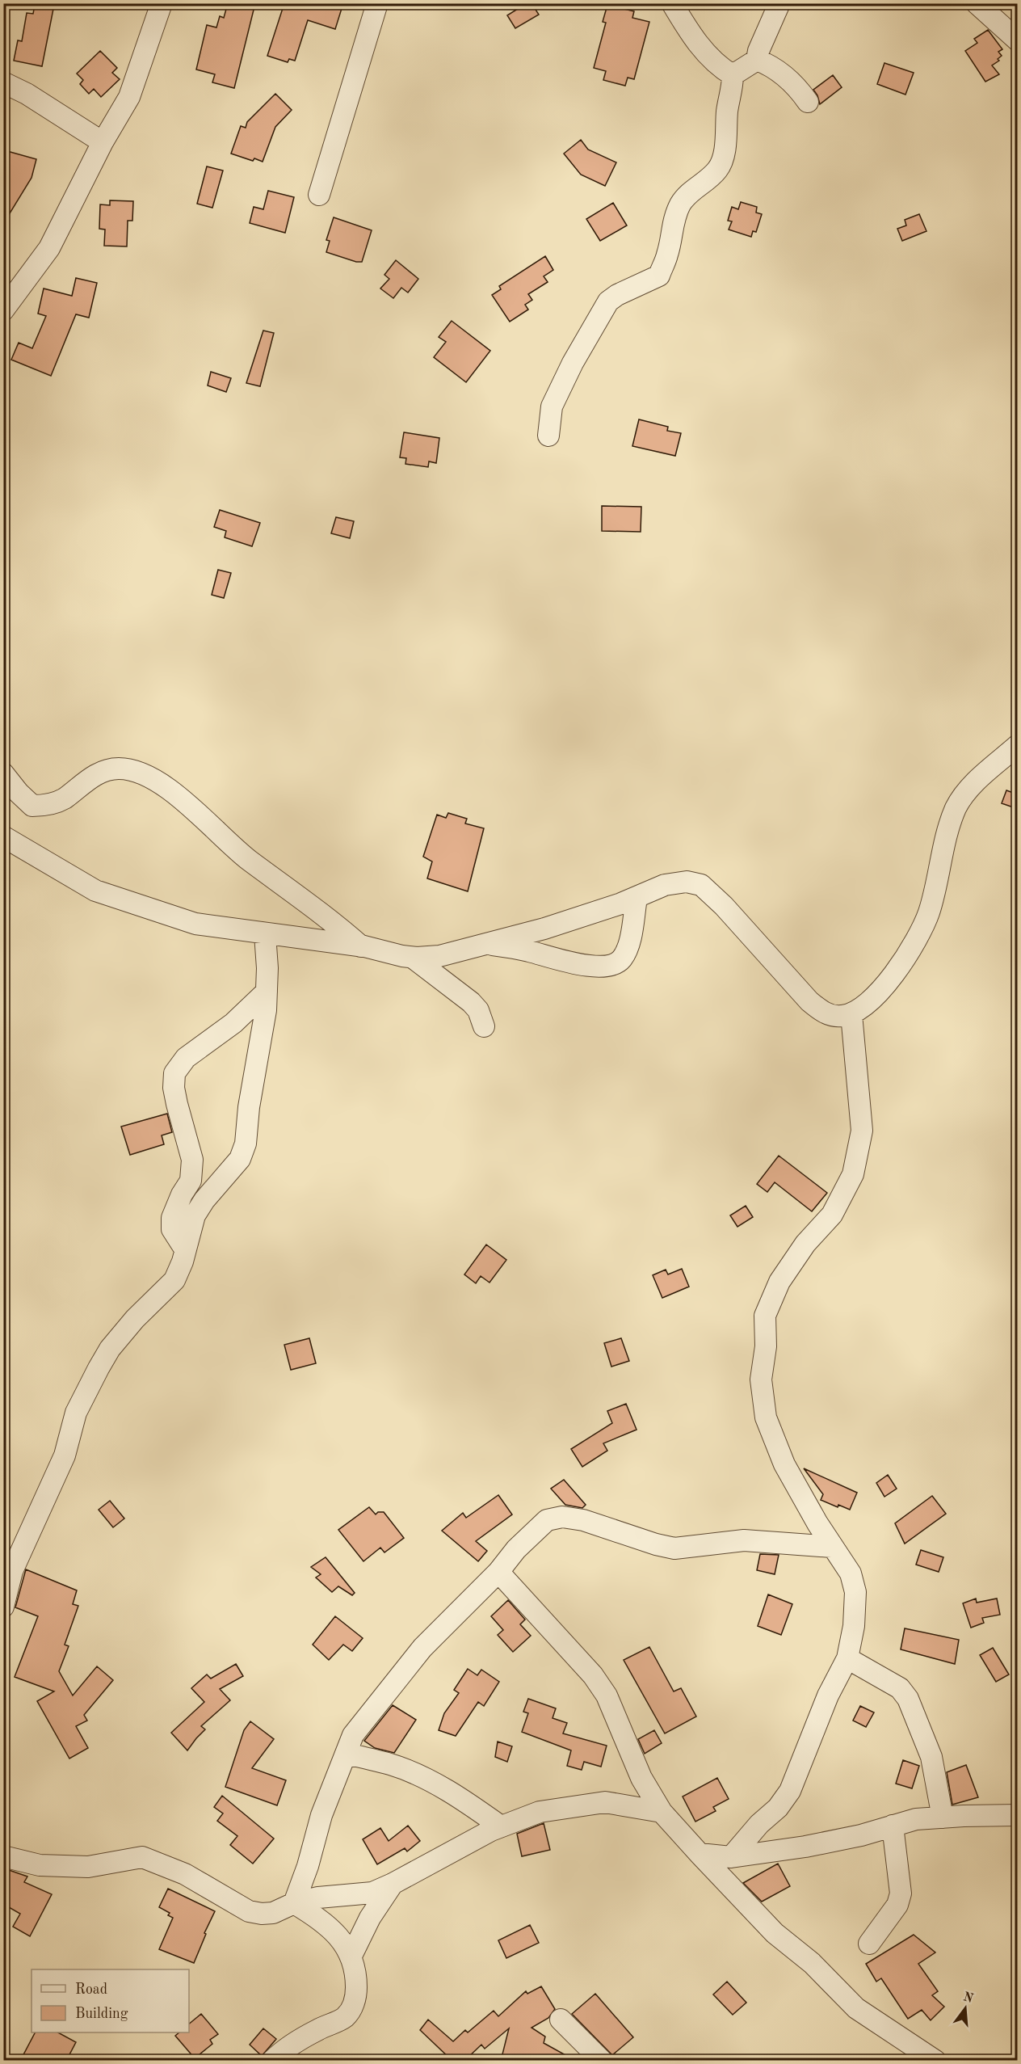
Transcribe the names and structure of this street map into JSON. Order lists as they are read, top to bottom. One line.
{"legend":["Road","Building"],"north":"top"}
